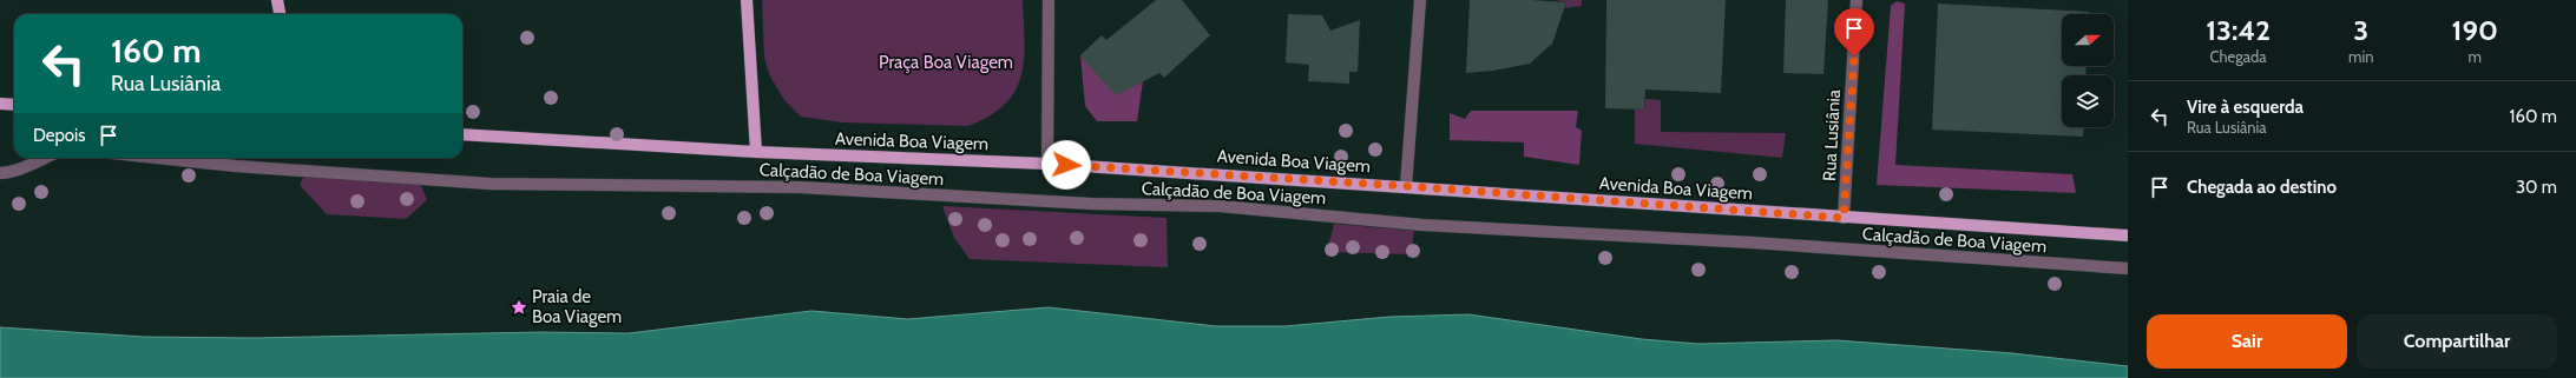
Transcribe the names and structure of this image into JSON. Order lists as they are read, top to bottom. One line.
{"streets":{"main road":["Avenida Boa Viagem"],"street":["Rua Lusiânia","Calçadão de Boa Viagem"]},"crossings":[["Rua Lusiânia","Avenida Boa Viagem"]],"parks":["Praça Boa Viagem"],"places":{"place":["Praia de Boa Viagem"]},"north":"right","page":{"eta":["13:42","Chegada","3","min","190","m"],"turn":["160 m","Rua Lusiânia"],"list":[{"name":"Vire à esquerda","note":"Rua Lusiânia","value":"160 m"},{"name":"Chegada ao destino","value":"30 m"}],"then":"Depois","buttons":["Sair","Compartilhar"]}}
